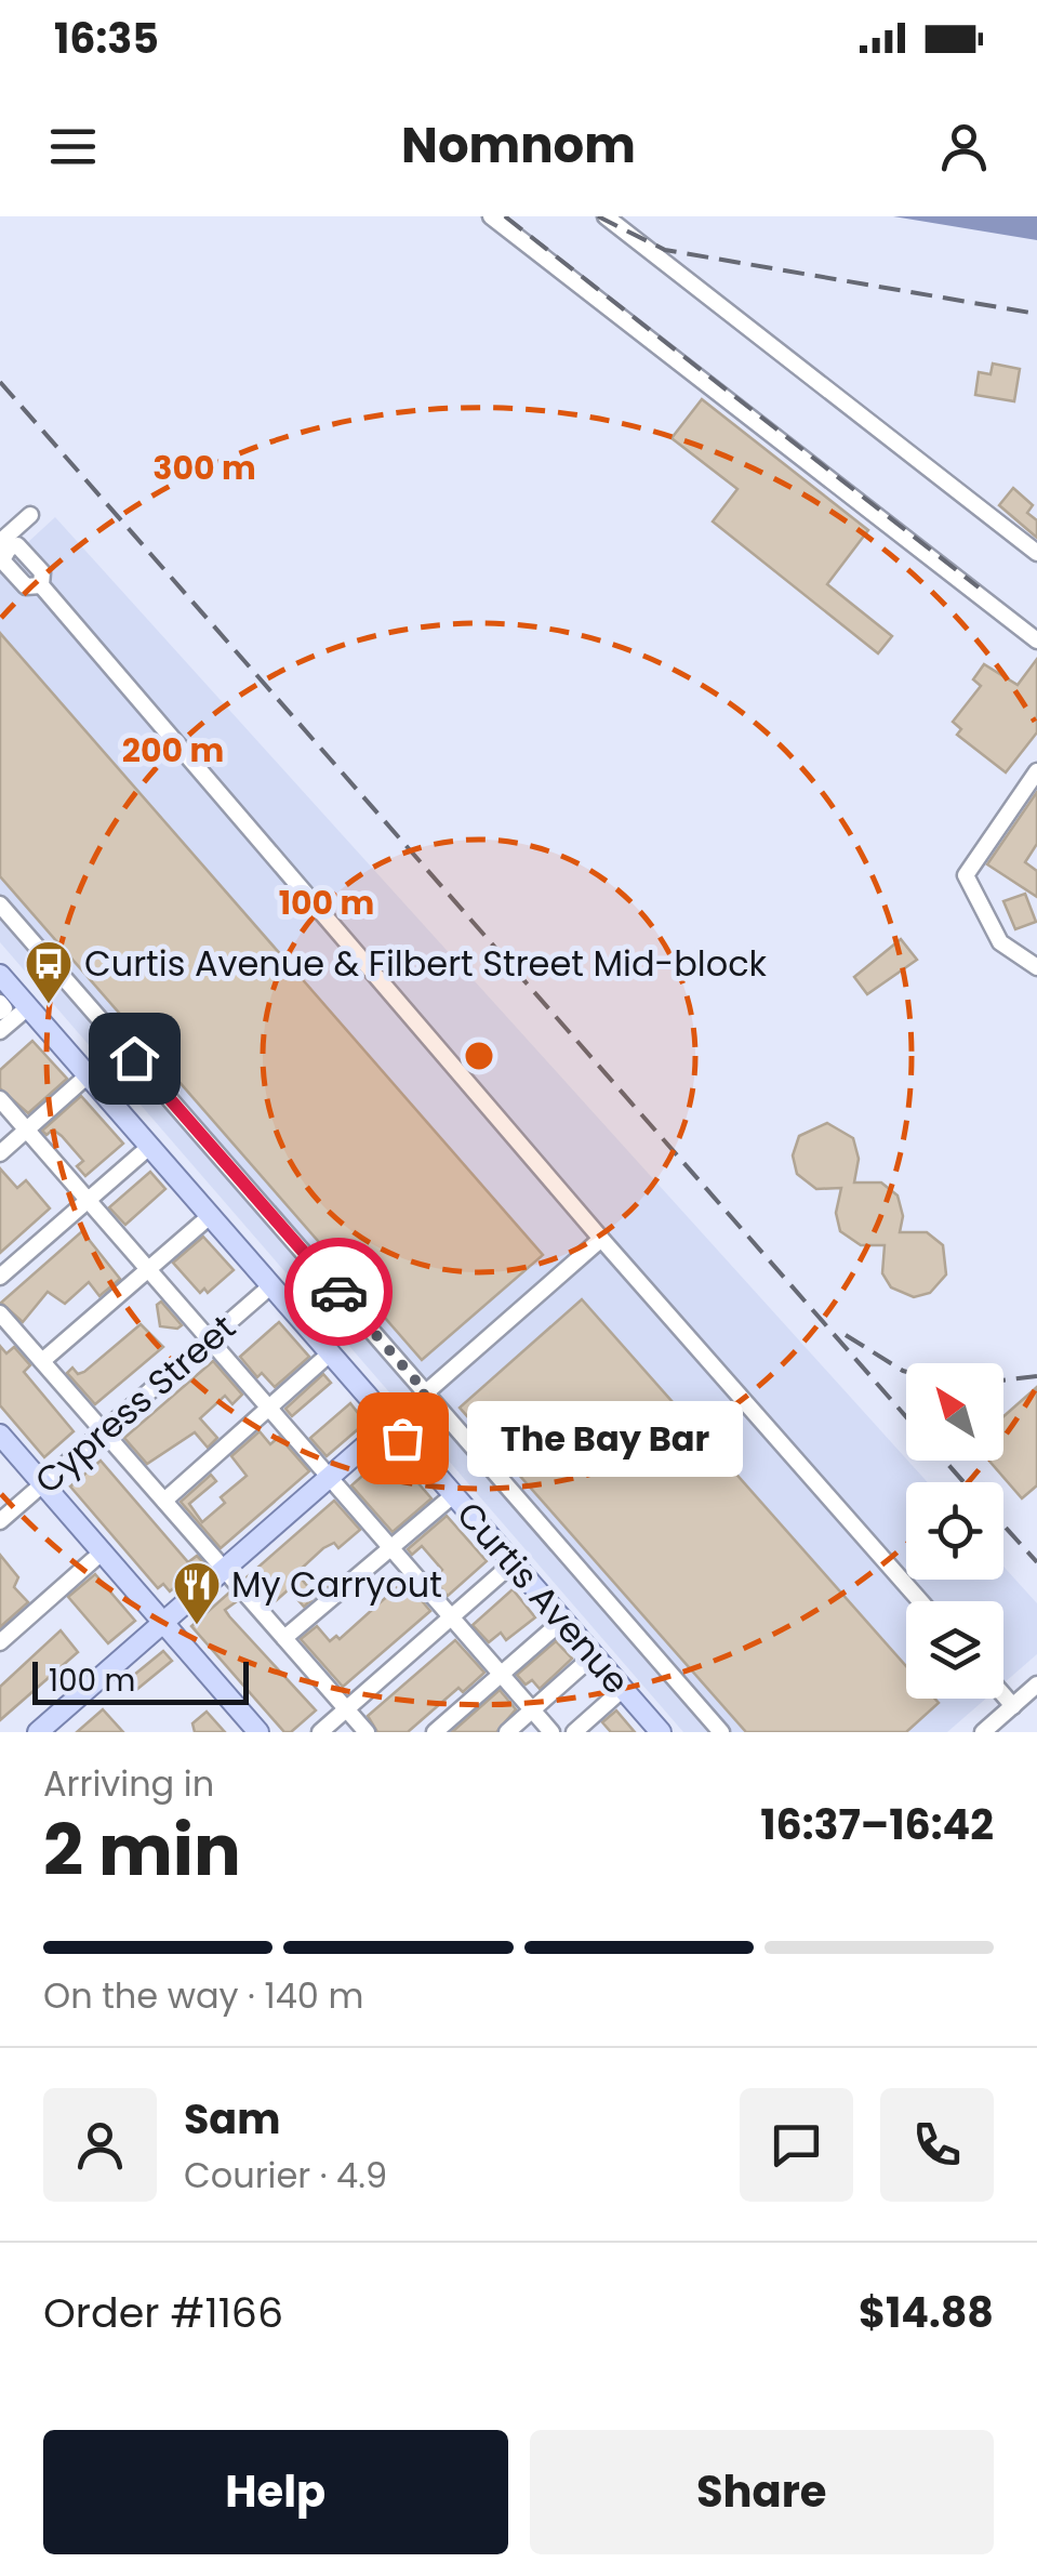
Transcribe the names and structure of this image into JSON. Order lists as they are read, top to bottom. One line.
{"streets":{"main road":["Curtis Avenue"],"street":["Cypress Street"]},"crossings":[["Cypress Street","Curtis Avenue"]],"places":{"bus stop":["Curtis Avenue & Filbert Street Mid-block"],"other":["The Bay Bar"],"restaurant":["My Carryout"]},"scale_bar":"100 m","north":"top left","page":{"status":"16:35","header":"Nomnom","bubble":"The Bay Bar","scale":"100 m","heading":["2 min","Arriving in","16:37–16:42"],"panel":["Sam","Courier · 4.9","Order #1166","$14.88"],"bar":"On the way · 140 m","buttons":["Help","Share"]},"rings":["300 m","200 m","100 m"]}
